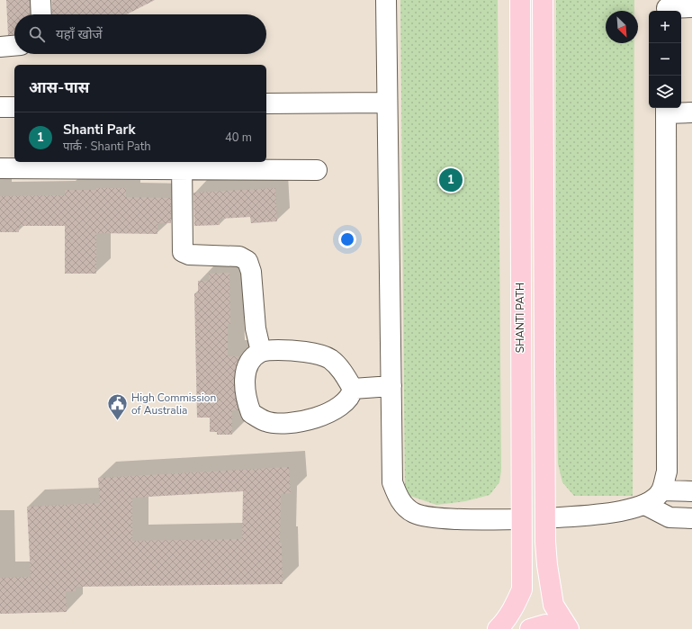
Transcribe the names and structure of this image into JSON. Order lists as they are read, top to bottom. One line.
{"streets":{"main road":["SHANTI PATH"]},"places":{"public building":["High Commission of Australia"]},"north":"bottom right","page":{"map_buttons":["+","−"],"search":"यहाँ खोजें","heading":"आस-पास","list":[{"mark":"1","name":"Shanti Park","note":"पार्क · Shanti Path","value":"40 m"}],"pins":"1"}}
